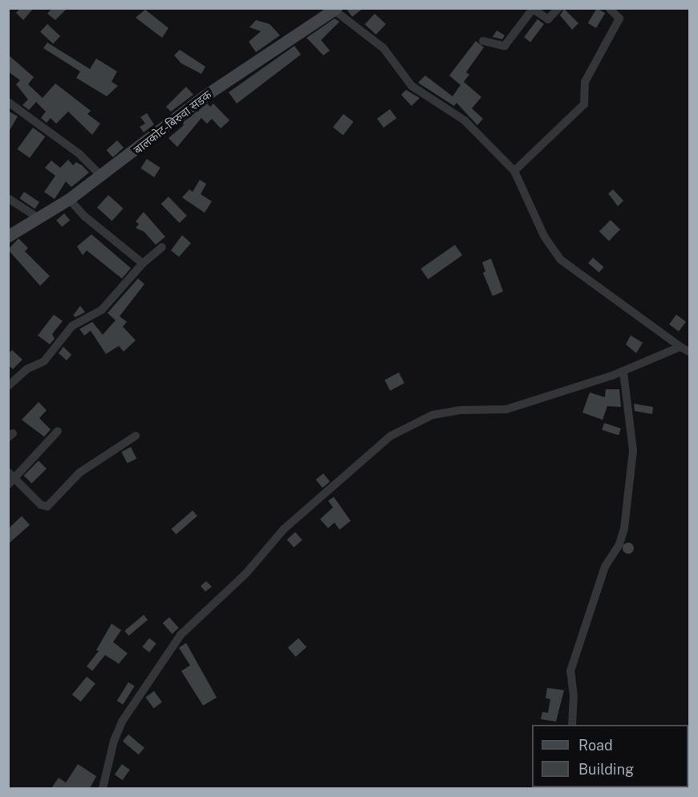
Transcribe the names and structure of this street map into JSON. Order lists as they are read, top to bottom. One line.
{"streets":{"main road":["बालकोट-बिरुवा सडक"]},"legend":["Road","Building"]}
